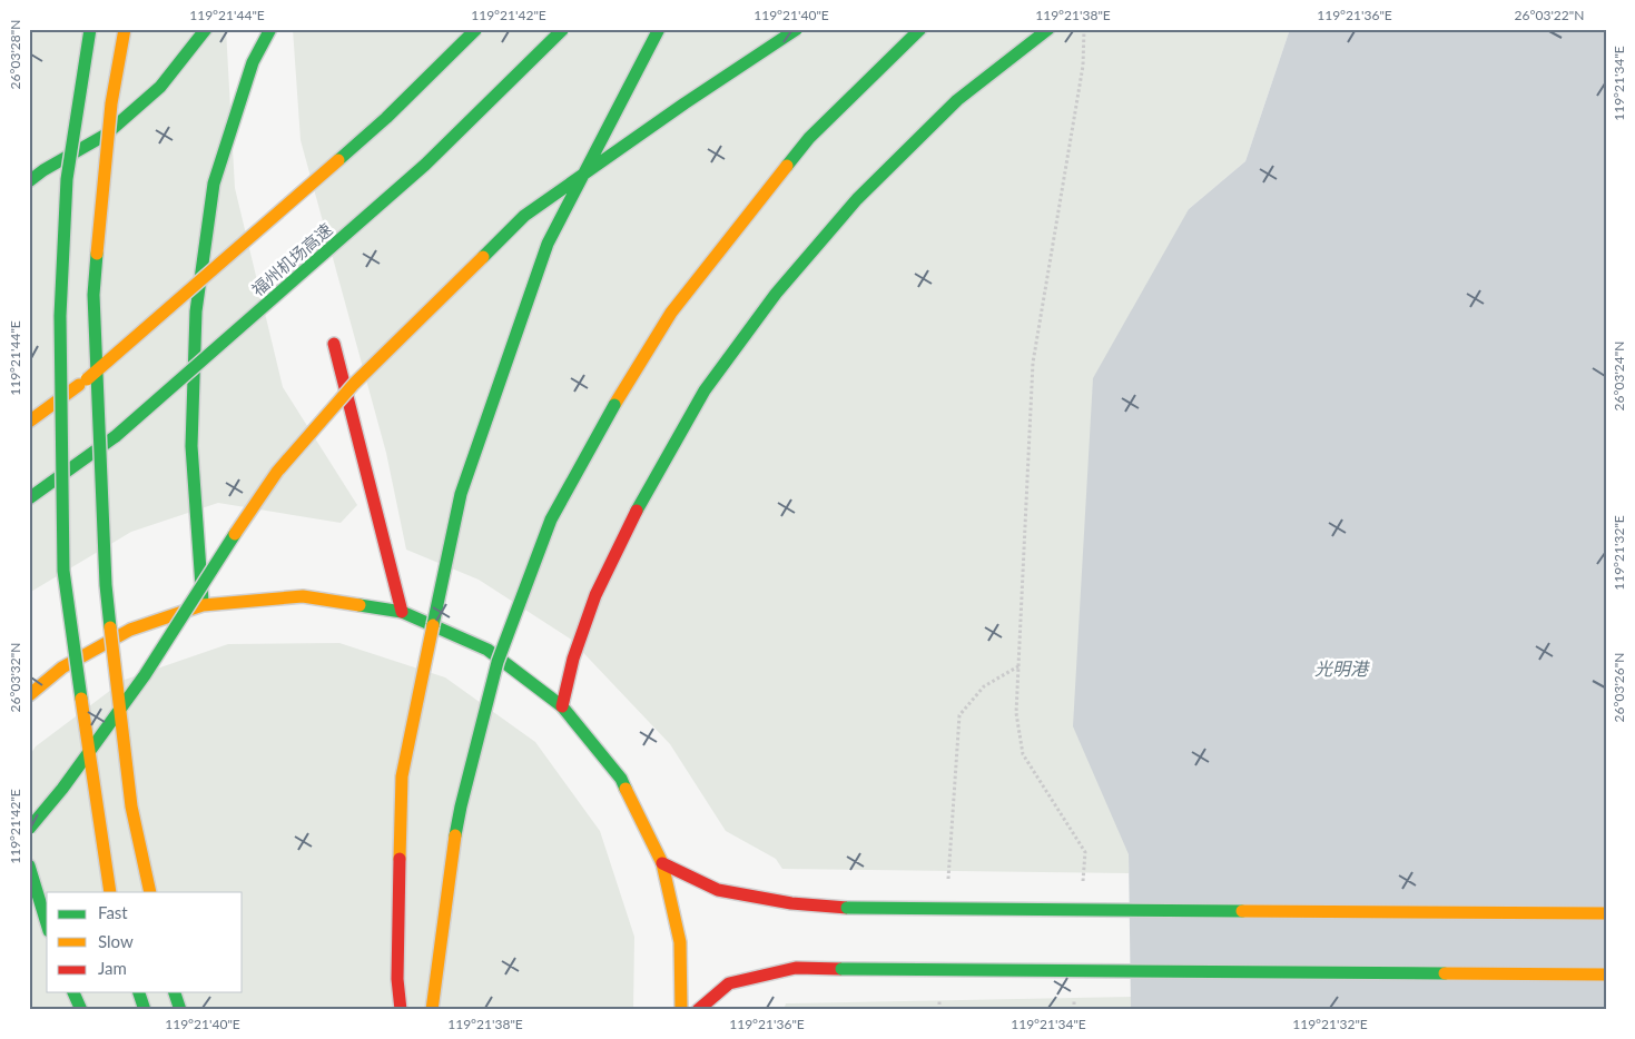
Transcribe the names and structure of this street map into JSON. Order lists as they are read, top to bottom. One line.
{"streets":{"main road":["福州机场高速"]},"water":["光明港"],"legend":["Fast","Slow","Jam"],"coordinates":["119°21'44\"E","119°21'42\"E","119°21'40\"E","119°21'38\"E","119°21'36\"E","26°03'22\"N","26°03'28\"N","119°21'34\"E","26°03'24\"N","119°21'32\"E","26°03'32\"N","26°03'26\"N"]}
